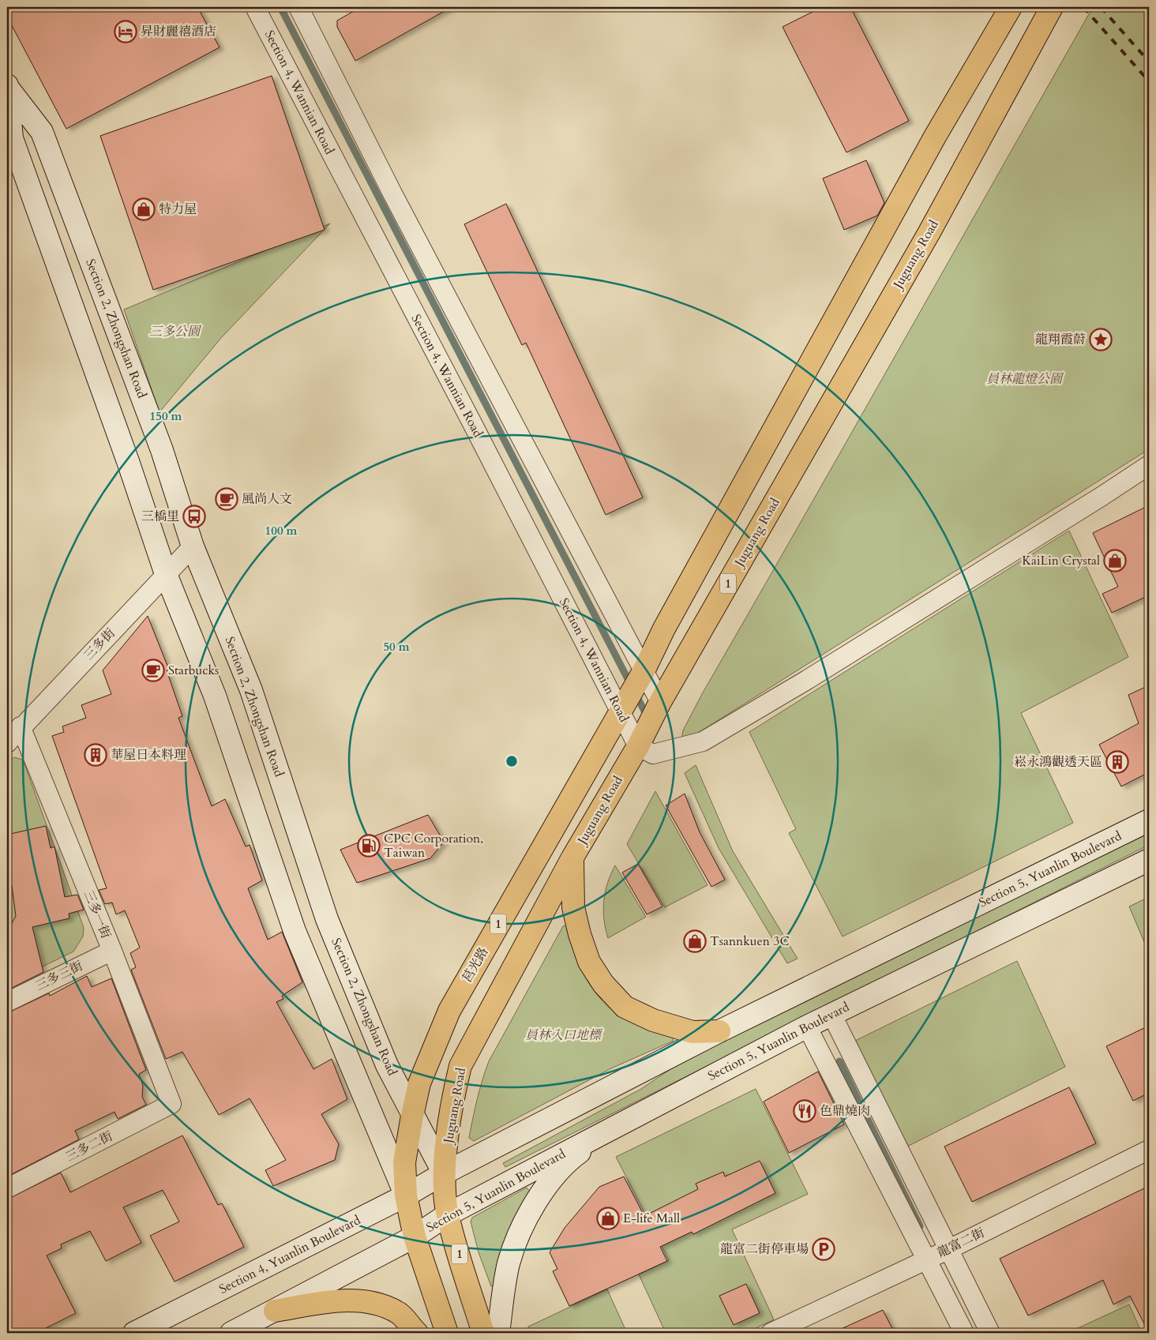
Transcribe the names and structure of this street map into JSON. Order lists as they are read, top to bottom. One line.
{"streets":{"main road":["Juguang Road","Section 2, Zhongshan Road","1","Section 5, Yuanlin Boulevard","莒光路","Section 4, Yuanlin Boulevard"],"street":["Section 4, Wannian Road","三多街","三多一街","三多三街","三多二街","龍富二街"]},"crossings":[["Section 4, Wannian Road","Juguang Road"],["Section 4, Wannian Road","莒光路"],["Juguang Road","Section 2, Zhongshan Road"],["Juguang Road","Section 5, Yuanlin Boulevard"],["Juguang Road","Section 4, Yuanlin Boulevard"],["Section 2, Zhongshan Road","三多街"],["Section 2, Zhongshan Road","Section 5, Yuanlin Boulevard"],["Section 2, Zhongshan Road","莒光路"],["Section 2, Zhongshan Road","Section 4, Yuanlin Boulevard"],["1","莒光路"],["三多街","三多一街"],["Section 5, Yuanlin Boulevard","Section 4, Yuanlin Boulevard"],["三多一街","三多三街"],["三多一街","三多二街"],["莒光路","Section 4, Yuanlin Boulevard"]],"parks":["三多公園","員林龍燈公園","員林入口地標"],"places":{"hotel":["昇財麗禧酒店"],"shop":["特力屋","KaiLin Crystal","Tsannkuen 3C","E-life Mall"],"place":["龍翔霞蔚"],"cafe":["風尚人文","Starbucks"],"bus stop":["三橋里"],"building":["華屋日本料理","崧永鴻觀透天區"],"fuel station":["CPC Corporation, Taiwan"],"restaurant":["色鼎燒肉"],"parking":["龍富二街停車場"]},"rings":["150 m","100 m","50 m"]}
